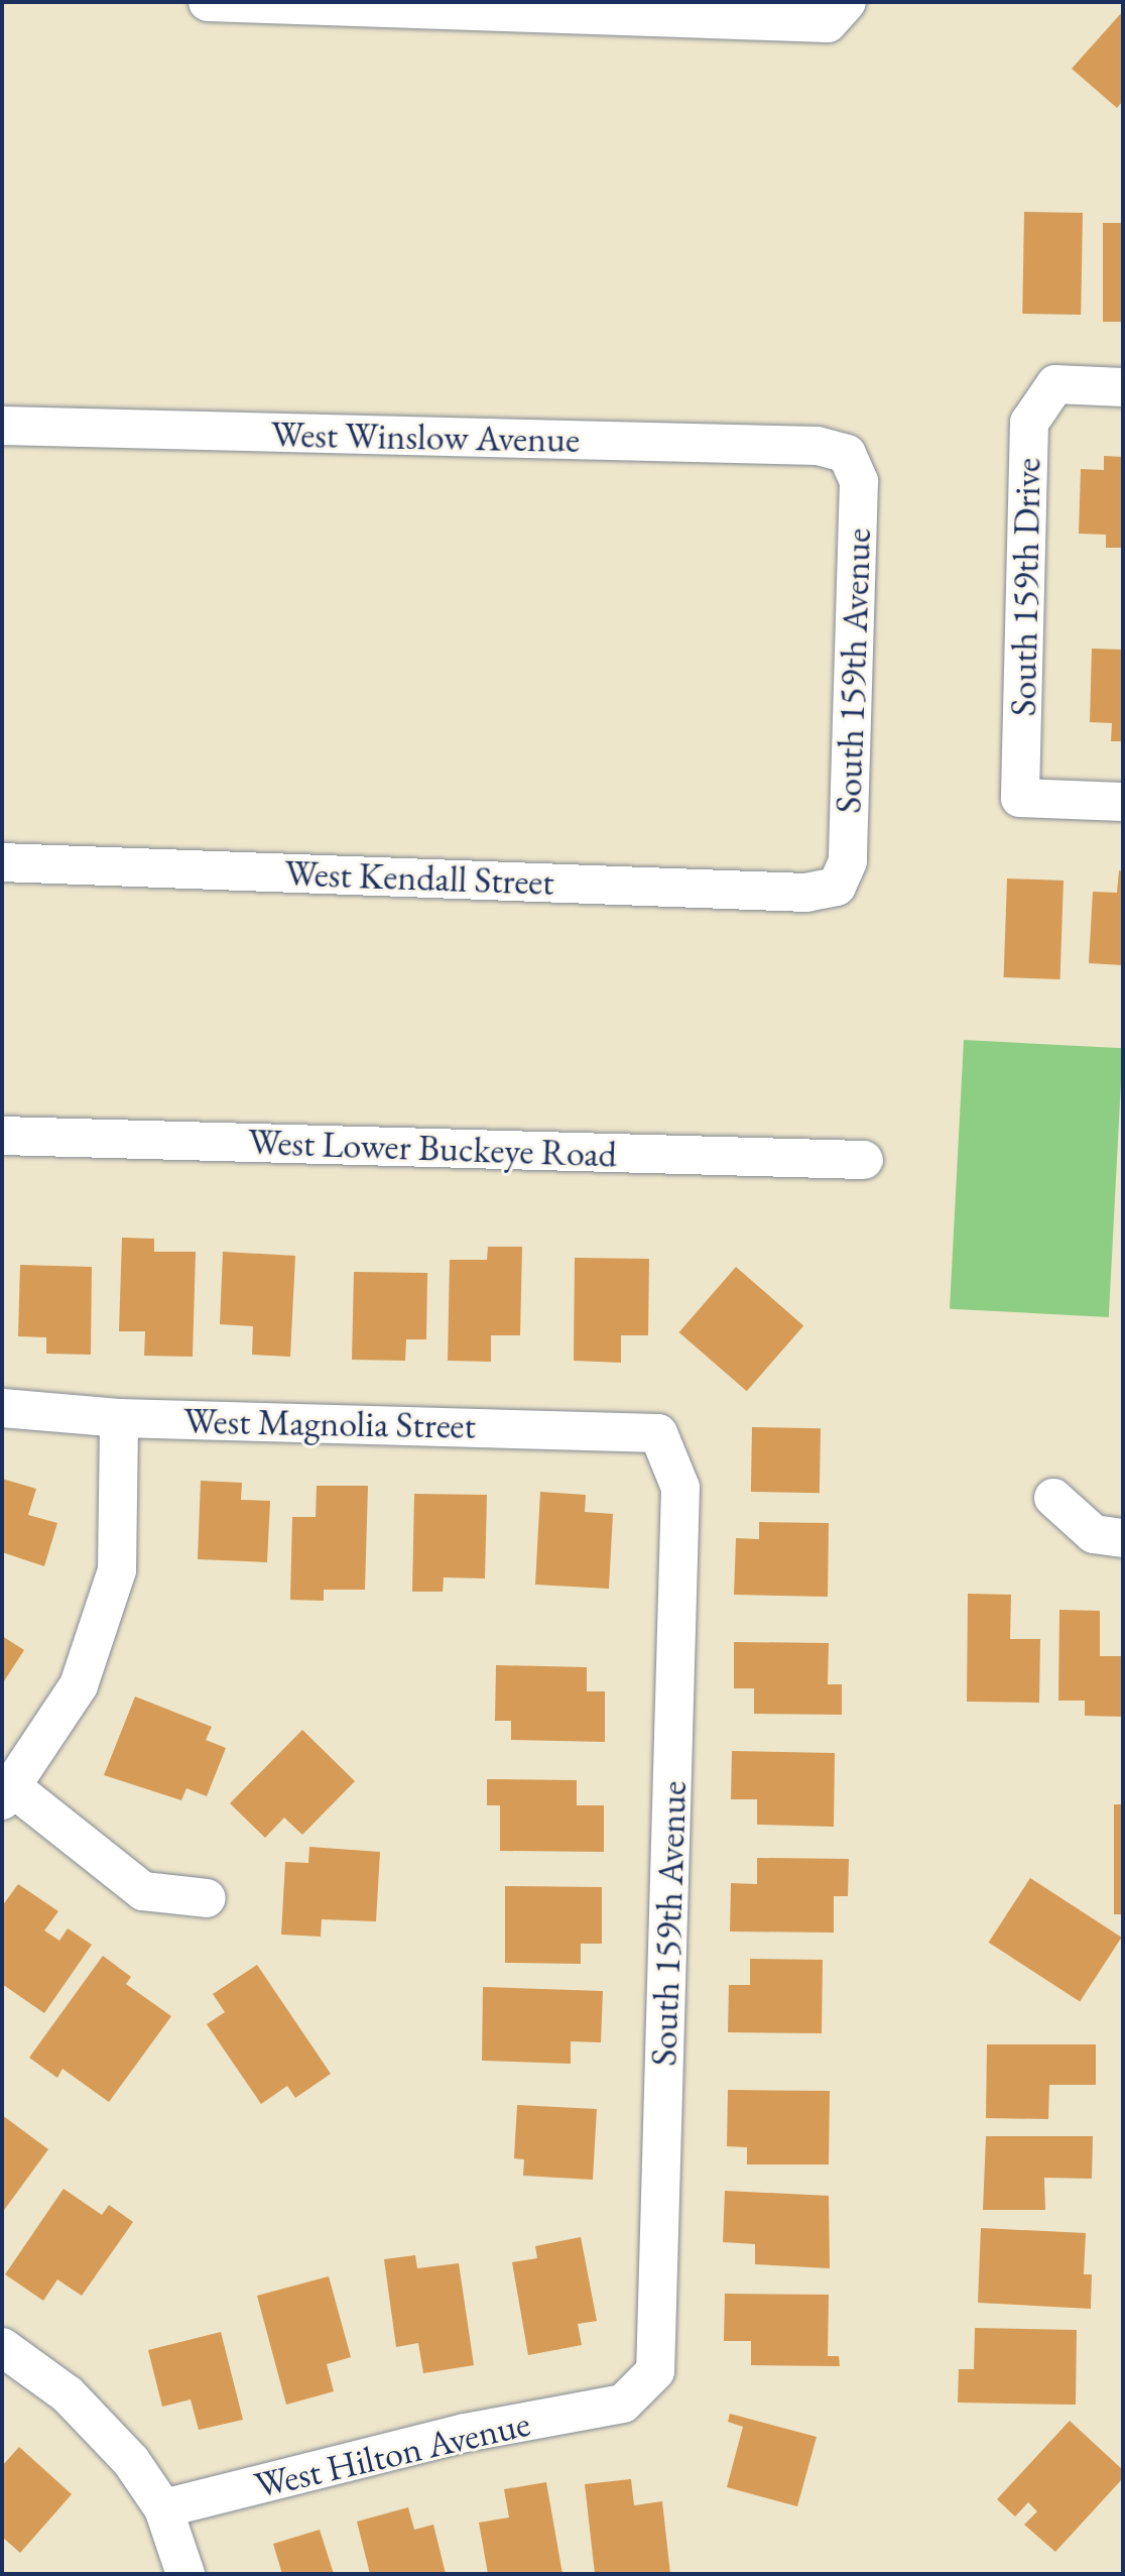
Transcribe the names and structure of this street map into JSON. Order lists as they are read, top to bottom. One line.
{"streets":{"street":["West Winslow Avenue","South 159th Drive","South 159th Avenue","West Kendall Street","West Lower Buckeye Road","West Magnolia Street","West Hilton Avenue"]},"crossings":[["West Winslow Avenue","South 159th Avenue"],["South 159th Avenue","West Kendall Street"],["South 159th Avenue","West Magnolia Street"],["South 159th Avenue","West Hilton Avenue"]]}
